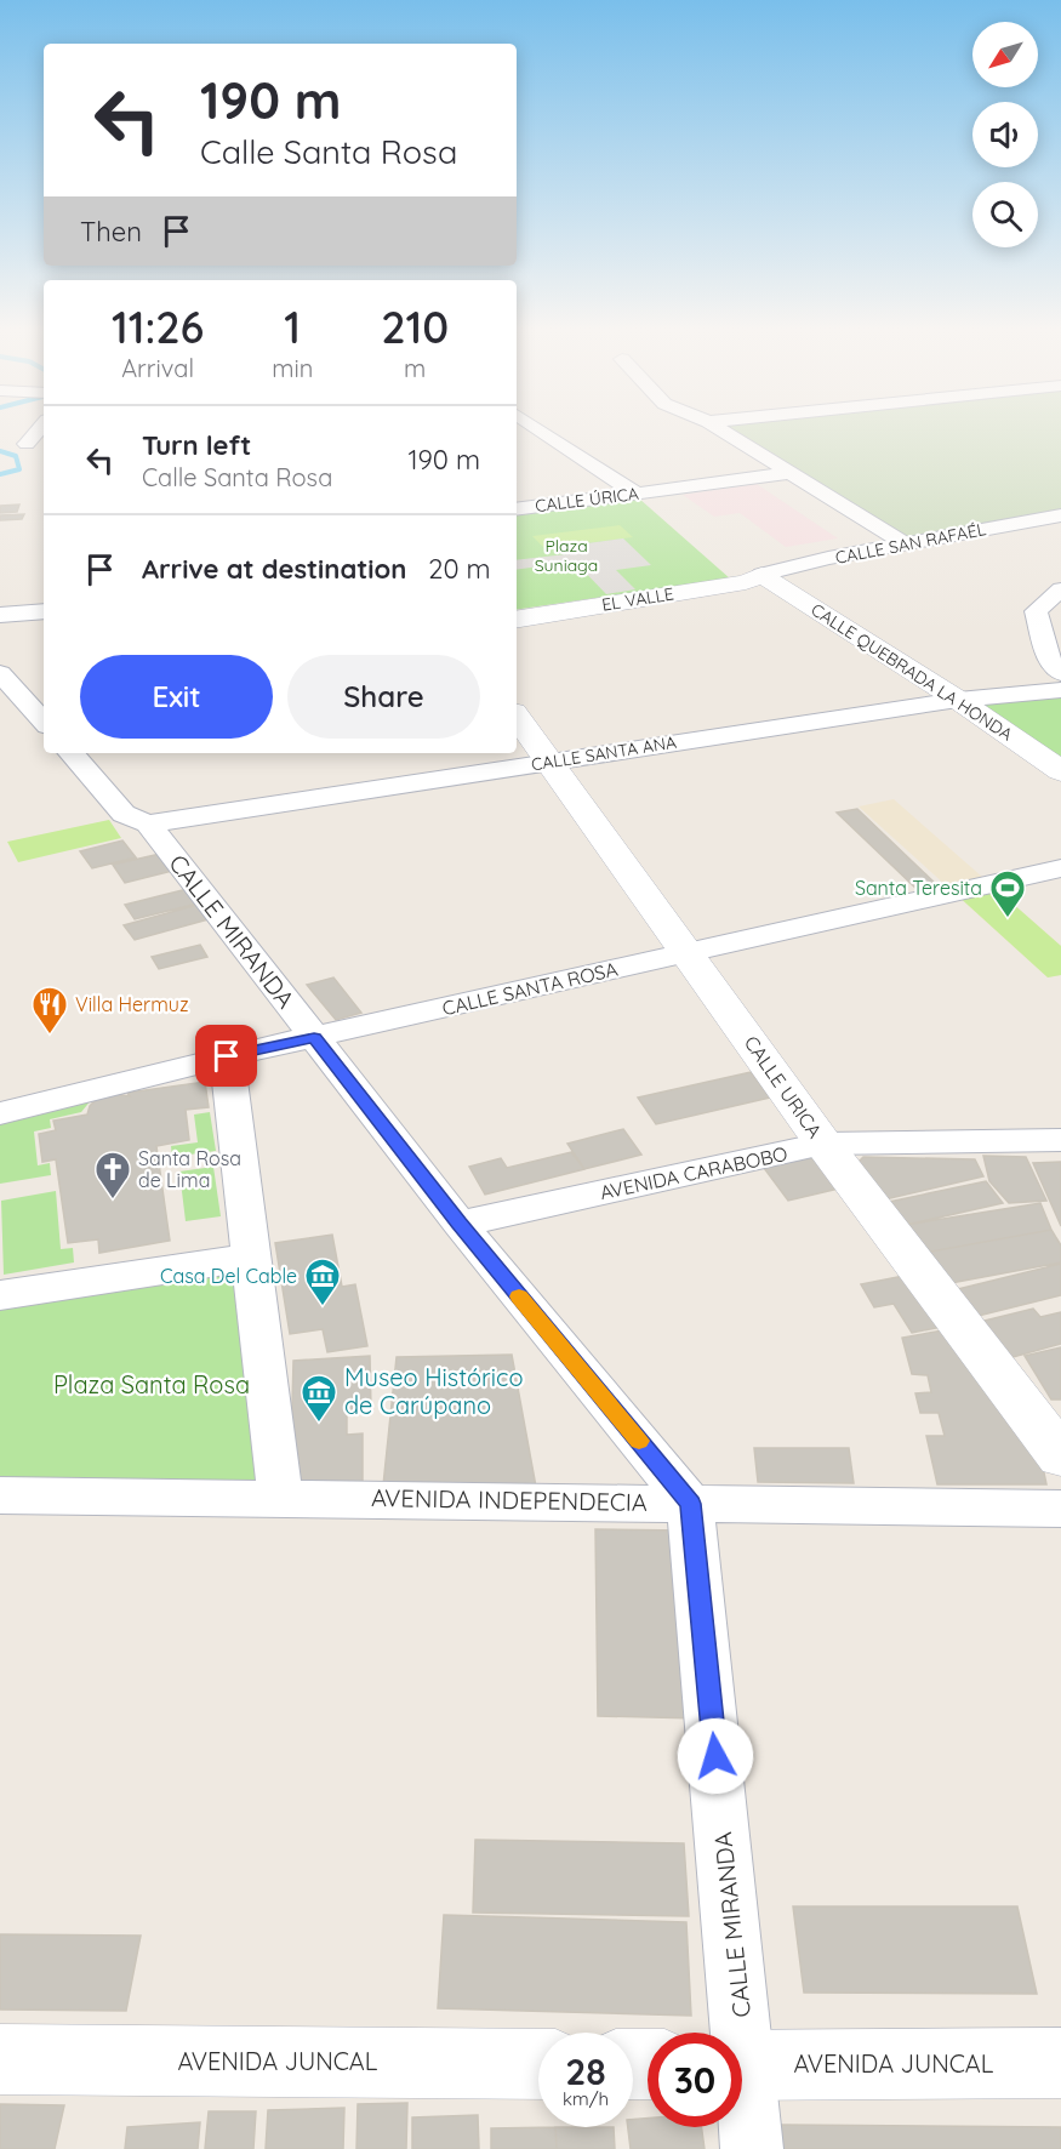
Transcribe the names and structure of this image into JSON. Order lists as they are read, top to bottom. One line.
{"streets":{"main road":["EL VALLE","CALLE QUEBRADA LA HONDA","CALLE URICA","AVENIDA JUNCAL"],"street":["CALLE ÚRICA","CALLE SAN RAFAÉL","CALLE SANTA ANA","CALLE MIRANDA","CALLE SANTA ROSA","AVENIDA CARABOBO","AVENIDA INDEPENDECIA"]},"crossings":[["CALLE SAN RAFAÉL","EL VALLE"],["CALLE SAN RAFAÉL","CALLE QUEBRADA LA HONDA"],["EL VALLE","CALLE QUEBRADA LA HONDA"],["CALLE QUEBRADA LA HONDA","CALLE SANTA ANA"],["CALLE SANTA ANA","CALLE MIRANDA"],["CALLE SANTA ANA","CALLE URICA"],["CALLE MIRANDA","CALLE SANTA ROSA"],["CALLE MIRANDA","AVENIDA CARABOBO"],["CALLE MIRANDA","AVENIDA INDEPENDECIA"],["CALLE SANTA ROSA","CALLE URICA"],["CALLE URICA","AVENIDA CARABOBO"]],"parks":["Plaza Suniaga","Plaza Santa Rosa"],"places":{"sports":["Santa Teresita"],"restaurant":["Villa Hermuz"],"church":["Santa Rosa de Lima"],"museum":["Casa Del Cable","Museo Histórico de Carúpano"]},"north":"bottom left","page":{"turn":["190 m","Calle Santa Rosa"],"then":"Then","eta":["11:26","Arrival","1","min","210","m"],"list":[{"name":"Turn left","note":"Calle Santa Rosa","value":"190 m"},{"name":"Arrive at destination","value":"20 m"}],"buttons":["Exit","Share"],"speed":"28 km/h","limit":"30"}}
